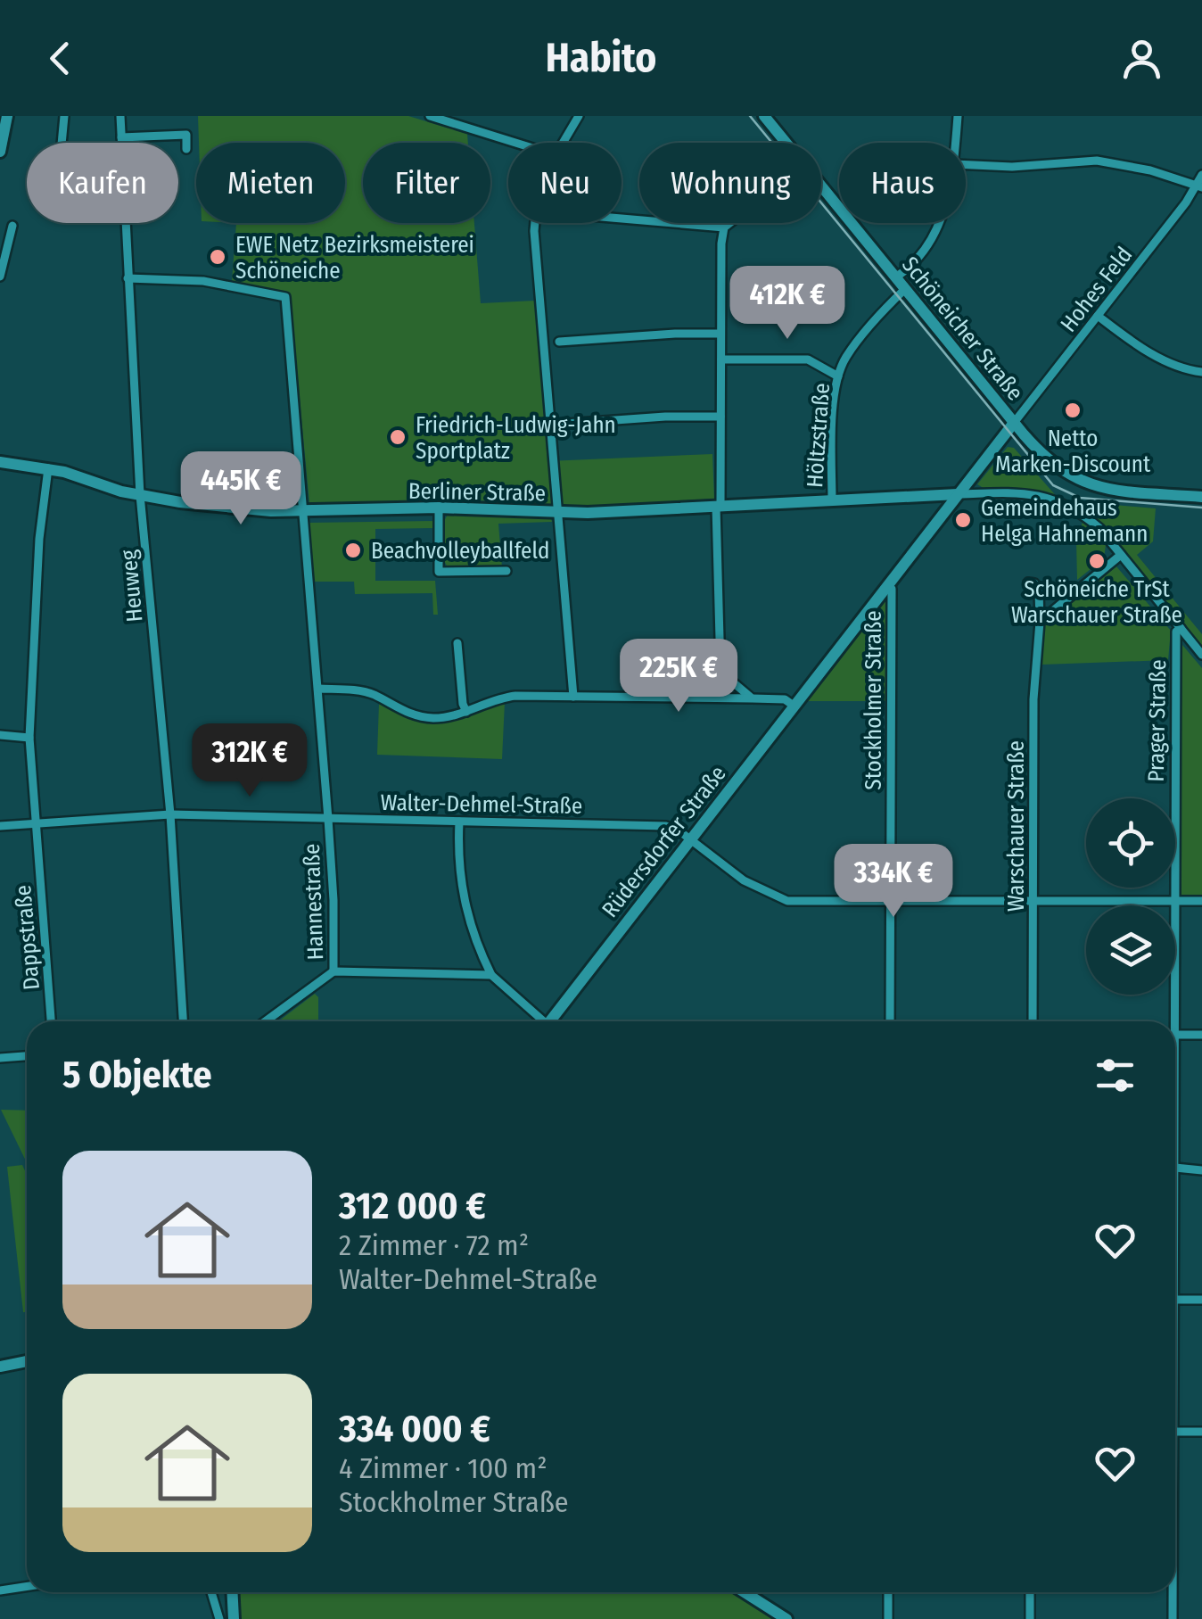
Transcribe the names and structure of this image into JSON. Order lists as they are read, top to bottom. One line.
{"streets":{"street":["Hohes Feld","Schöneicher Straße","Höltzstraße","Berliner Straße","Heuweg","Stockholmer Straße","Prager Straße","Walter-Dehmel-Straße","Warschauer Straße","Rüdersdorfer Straße","Hannestraße","Dappstraße"]},"crossings":[["Hohes Feld","Schöneicher Straße"],["Hohes Feld","Rüdersdorfer Straße"],["Schöneicher Straße","Höltzstraße"],["Schöneicher Straße","Rüdersdorfer Straße"],["Höltzstraße","Berliner Straße"],["Berliner Straße","Heuweg"],["Berliner Straße","Rüdersdorfer Straße"],["Berliner Straße","Hannestraße"],["Berliner Straße","Dappstraße"],["Heuweg","Walter-Dehmel-Straße"],["Heuweg","Hannestraße"],["Stockholmer Straße","Walter-Dehmel-Straße"],["Stockholmer Straße","Rüdersdorfer Straße"],["Prager Straße","Walter-Dehmel-Straße"],["Walter-Dehmel-Straße","Warschauer Straße"],["Walter-Dehmel-Straße","Rüdersdorfer Straße"],["Walter-Dehmel-Straße","Hannestraße"],["Walter-Dehmel-Straße","Dappstraße"]],"places":["EWE Netz Bezirksmeisterei Schöneiche","Netto Marken-Discount","Friedrich-Ludwig-Jahn Sportplatz","Gemeindehaus Helga Hahnemann","Beachvolleyballfeld","Schöneiche TrSt Warschauer Straße"],"page":{"header":"Habito","chip":["Kaufen","Mieten","Filter","Neu","Wohnung","Haus"],"price":["412K €","445K €","225K €","312K €","334K €"],"heading":"5 Objekte","list":[{"name":"312 000 €","note":"2 Zimmer · 72 m² · Walter-Dehmel-Straße"},{"name":"334 000 €","note":"4 Zimmer · 100 m² · Stockholmer Straße"}]}}
